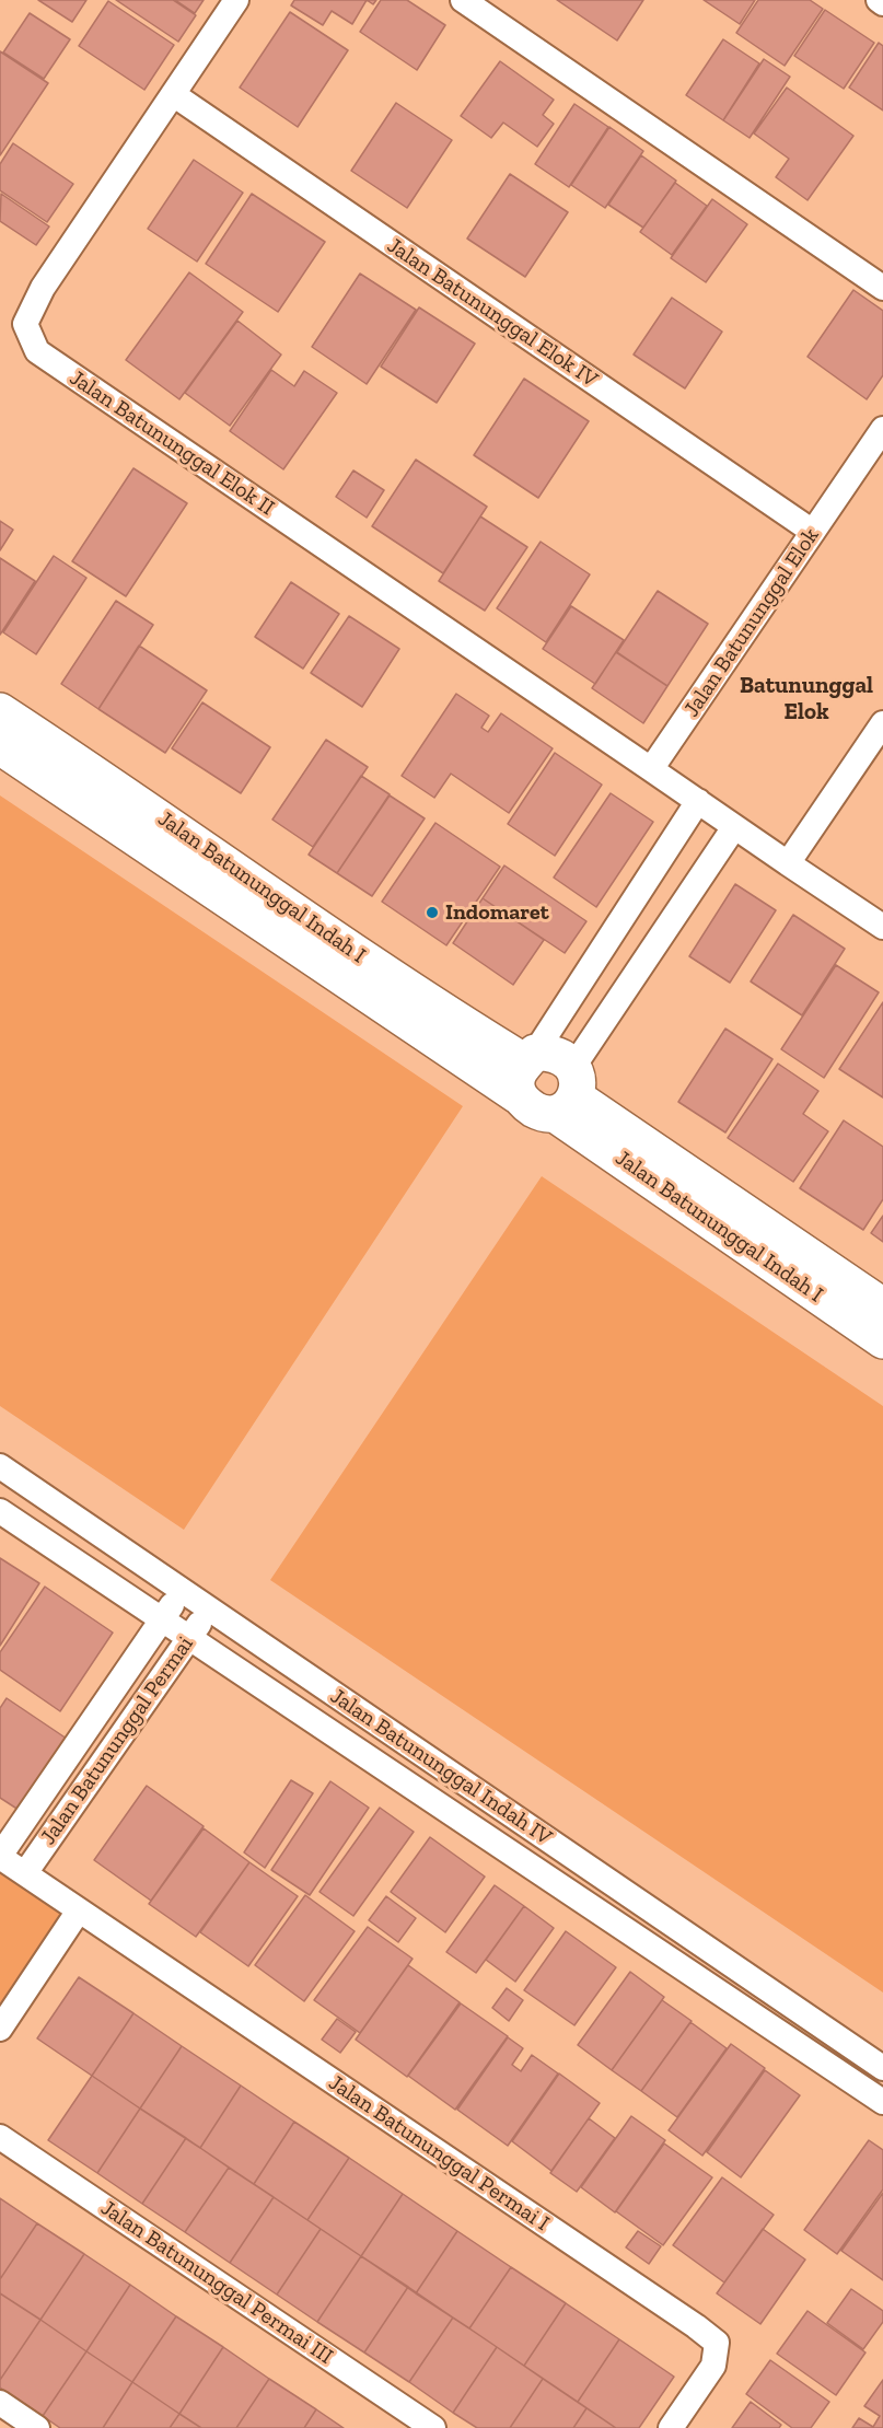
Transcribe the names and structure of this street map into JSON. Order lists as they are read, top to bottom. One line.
{"streets":{"street":["Jalan Batununggal Elok IV","Jalan Batununggal Elok II","Jalan Batununggal Elok","Jalan Batununggal Indah I","Jalan Batununggal Permai","Jalan Batununggal Indah IV","Jalan Batununggal Permai I","Jalan Batununggal Permai III"]},"crossings":[["Jalan Batununggal Elok IV","Jalan Batununggal Elok II"],["Jalan Batununggal Elok IV","Jalan Batununggal Elok"],["Jalan Batununggal Elok II","Jalan Batununggal Elok"],["Jalan Batununggal Permai","Jalan Batununggal Indah IV"],["Jalan Batununggal Permai","Jalan Batununggal Permai I"]],"districts":["Batununggal Elok"],"places":["Indomaret"]}
